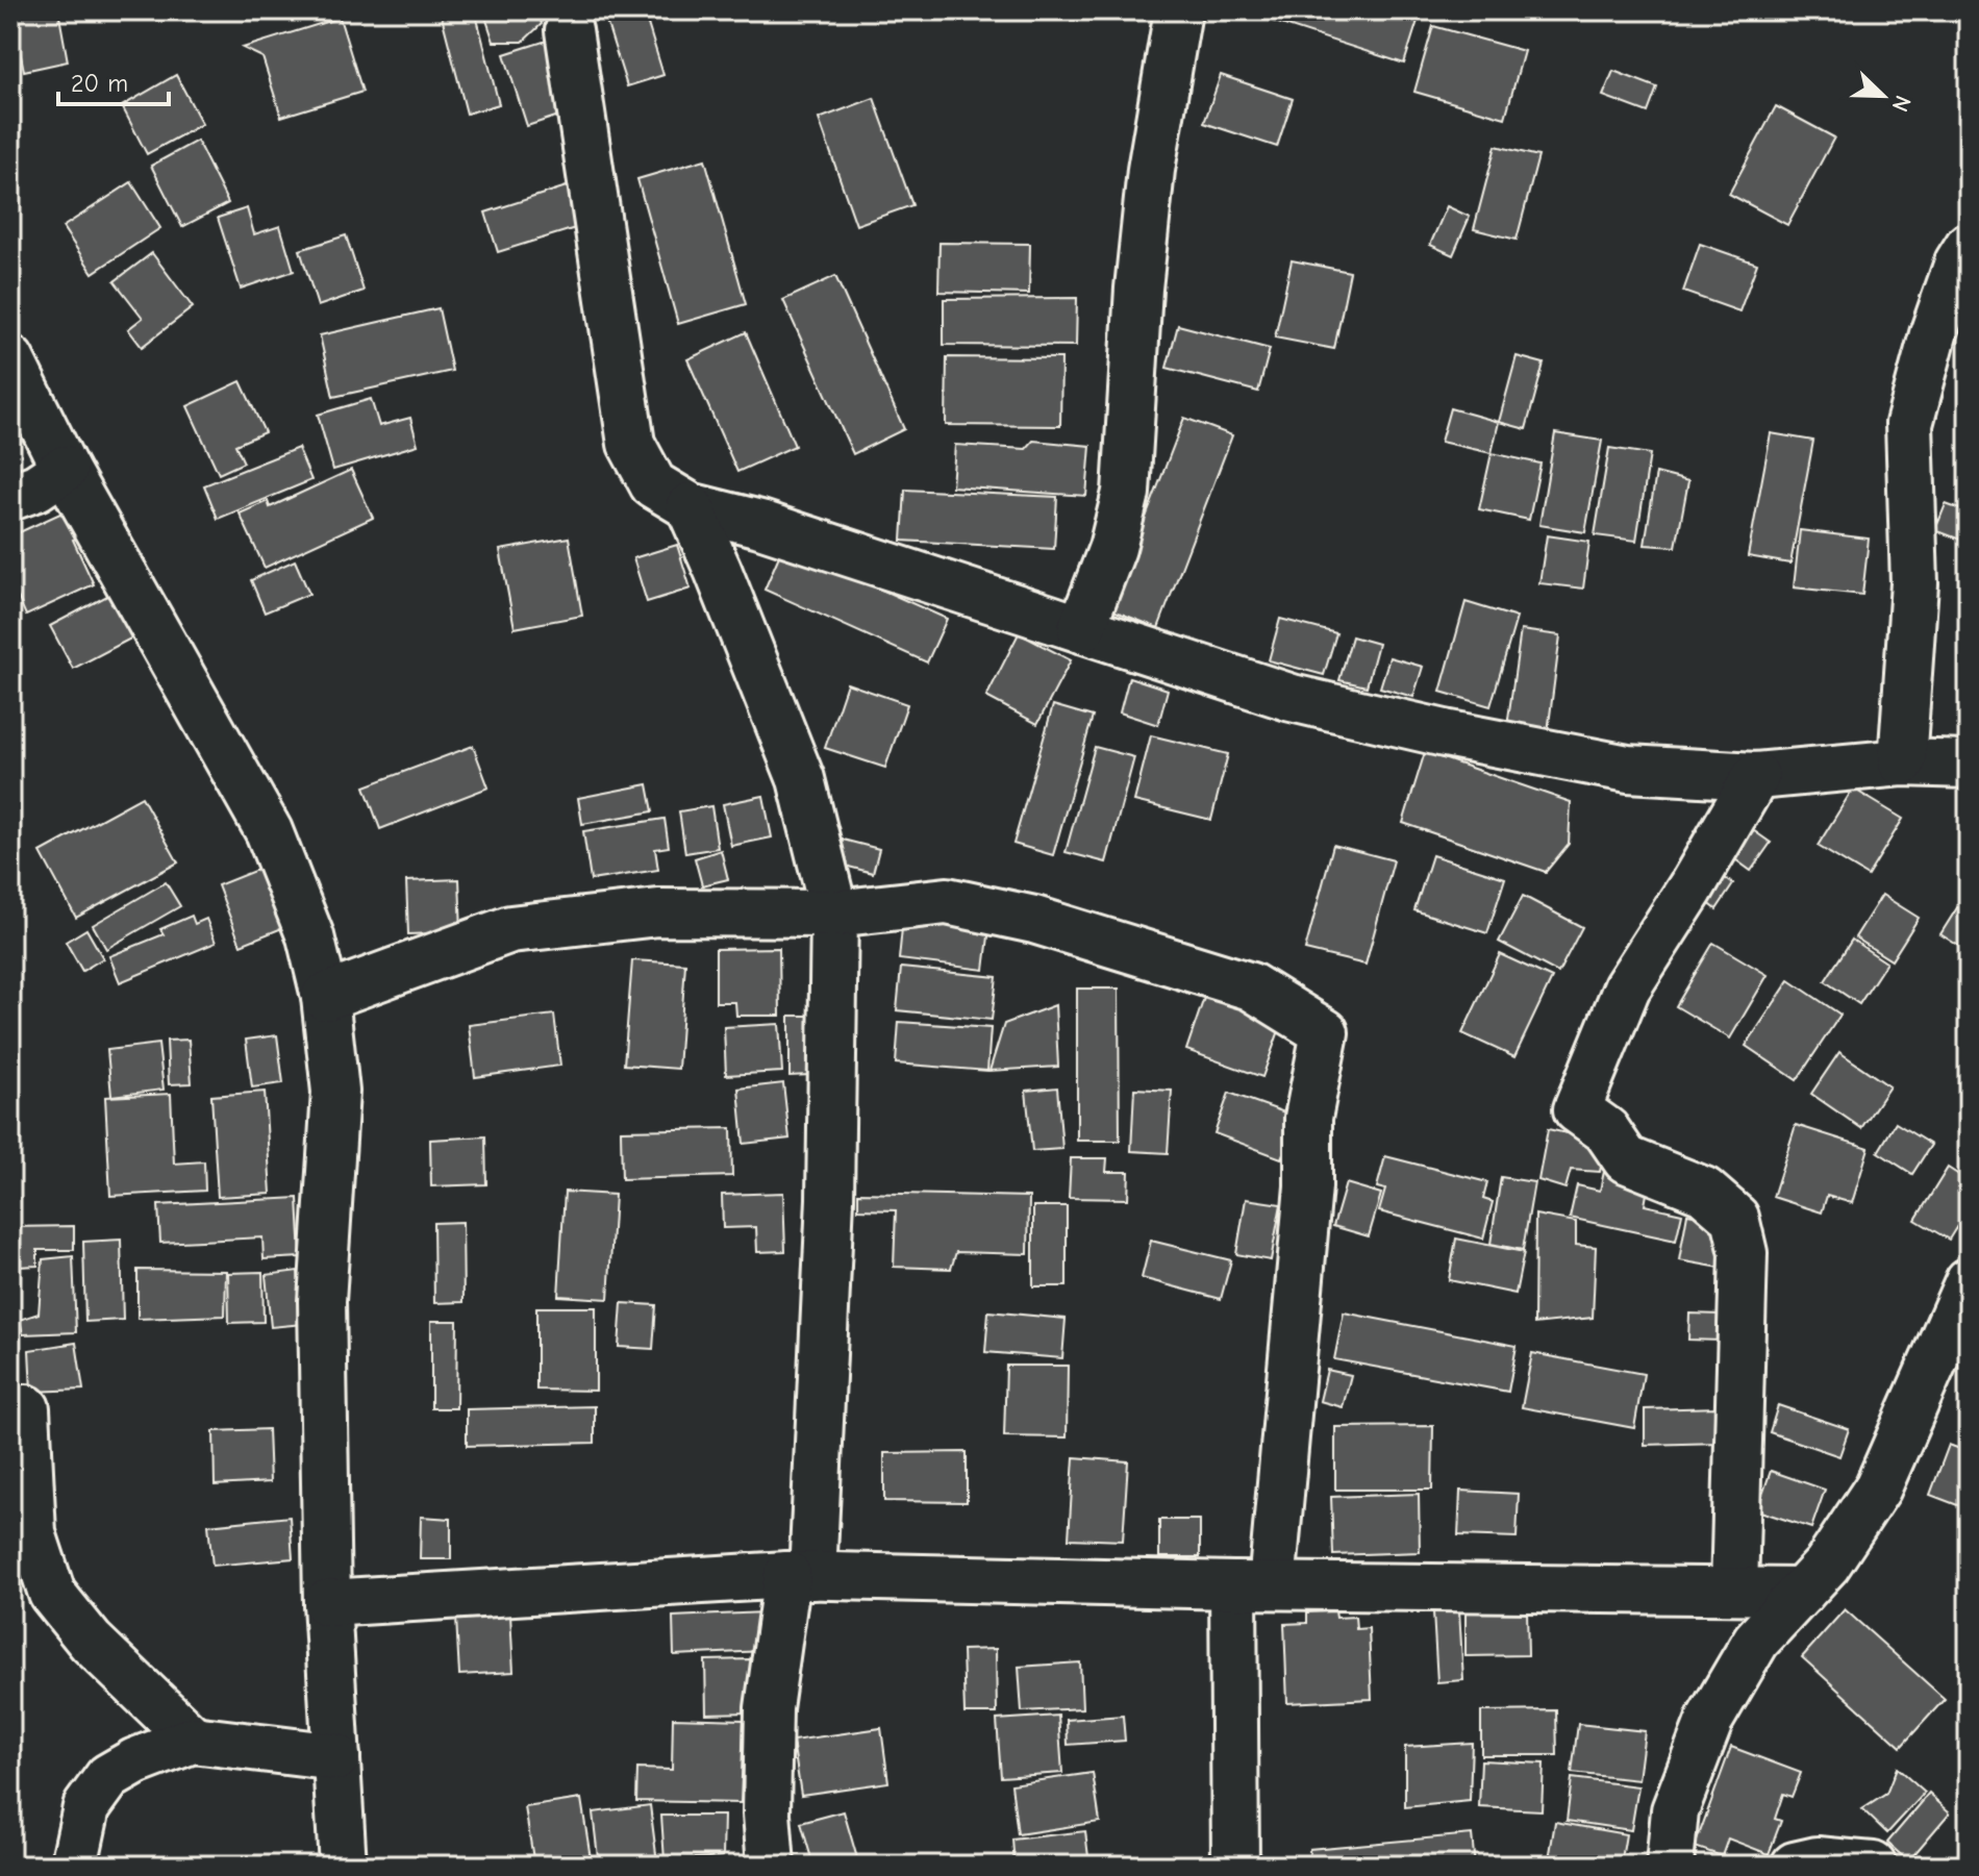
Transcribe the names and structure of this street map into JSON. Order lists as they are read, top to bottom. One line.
{"scale_bar":"20 m","north":"bottom right"}
